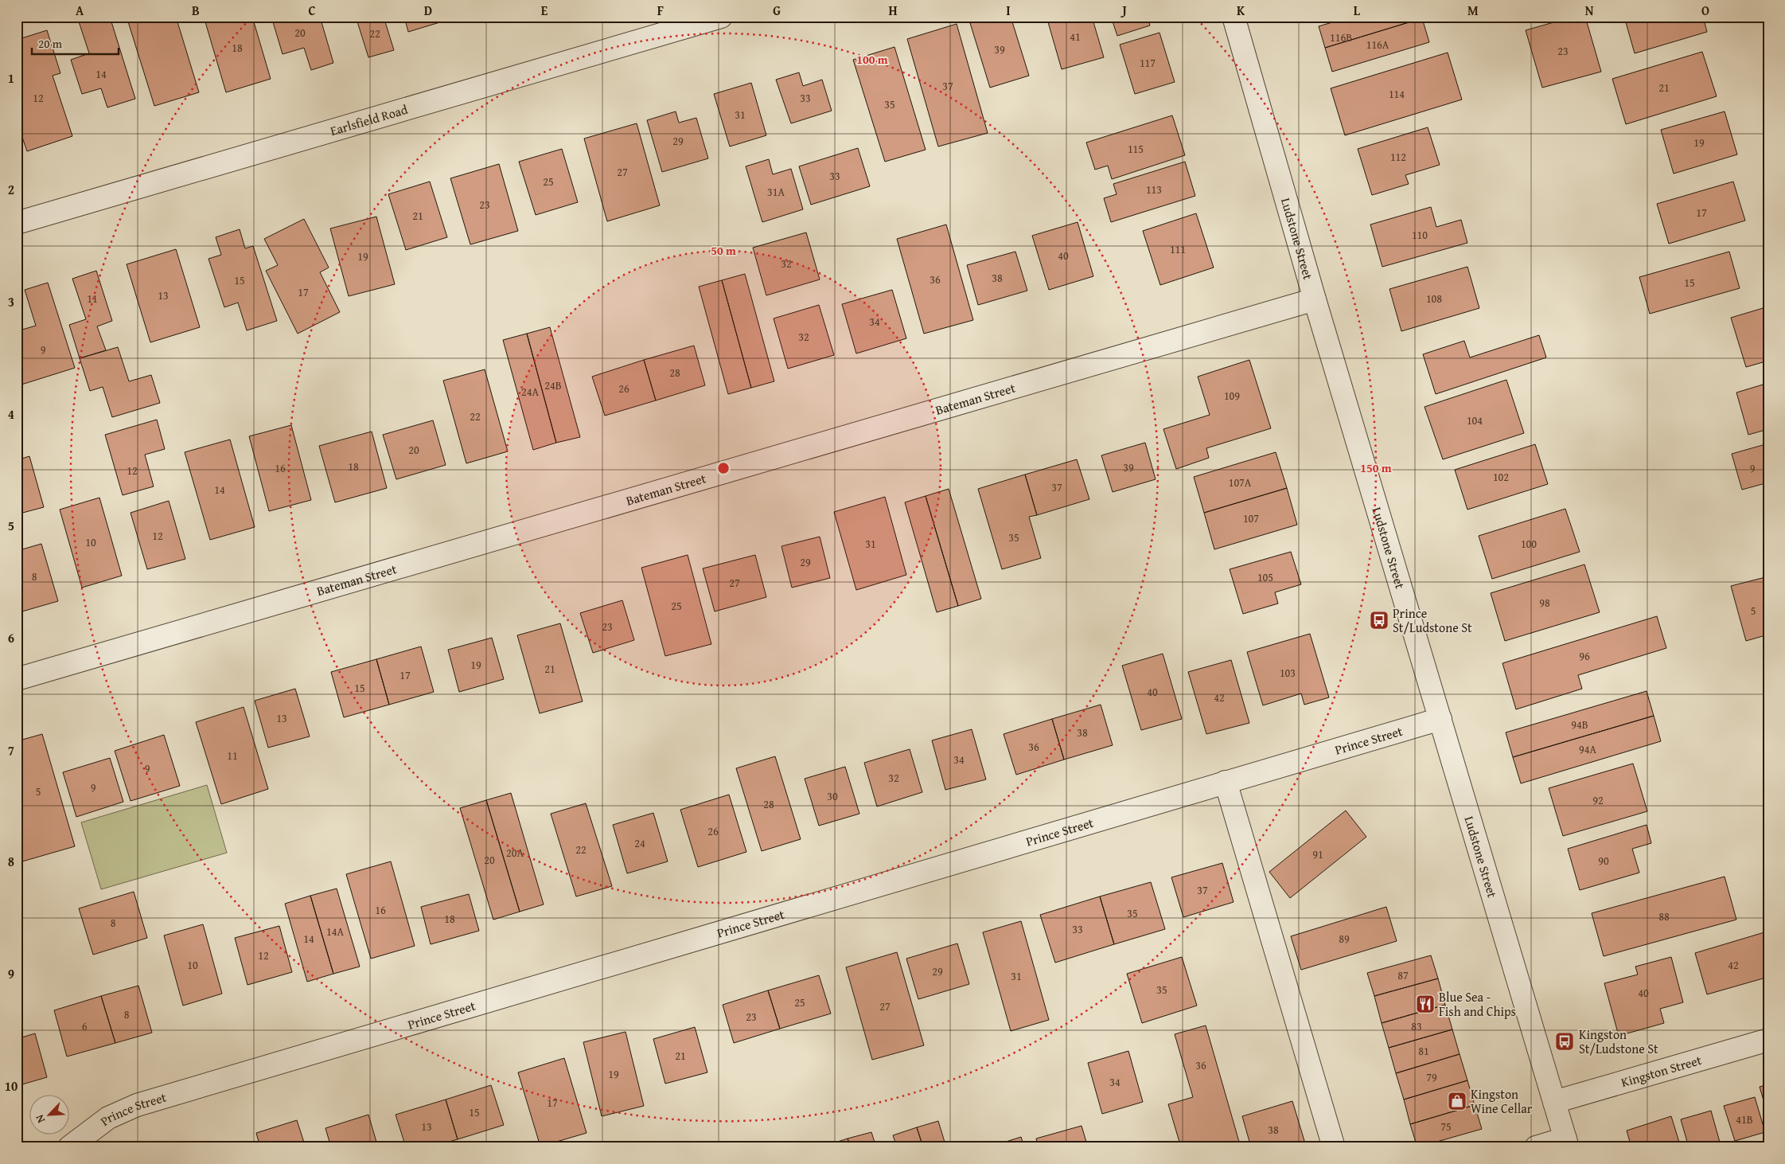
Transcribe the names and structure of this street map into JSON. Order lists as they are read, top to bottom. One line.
{"streets":{"street":["Earlsfield Road","Ludstone Street","Bateman Street","Prince Street","Kingston Street"]},"crossings":[["Ludstone Street","Bateman Street"],["Ludstone Street","Prince Street"],["Ludstone Street","Kingston Street"]],"places":{"bus stop":["Prince St/Ludstone St","Kingston St/Ludstone St"],"restaurant":["Blue Sea - Fish and Chips"],"shop":["Kingston Wine Cellar"]},"house_numbers":["20","22","41","116B","116A","18","39","23","117","14","37","21","114","12","33","35","31","29","19","115","112","27","33","25","113","31A","23","17","21","110","111","40","19","32","38","36","15","15","17","13","11","108","34","32","9","28","24B","26","24A","109","22","104","20","18","39","16","9","12","102","107A","37","14","107","12","35","10","31","100","29","8","105","27","98","25","5","23","96","19","21","103","17","15","40","42","13","94B","38","36","94A","11","34","9","32","9","5","30","92","28","26","24","22","20A","91","20","90","37","16","35","88","18","8","33","14A","14","89","12","10","42","29","87","31","35","40","25","27","8","23","6","83","81","21","36","19","79","34","17","15","41B","13","75","38"],"scale_bar":"20 m","north":"bottom left","grid":{"columns":["A","B","C","D","E","F","G","H","I","J","K","L","M","N","O"],"rows":["1","2","3","4","5","6","7","8","9","10"]},"rings":["100 m","50 m","150 m"]}
